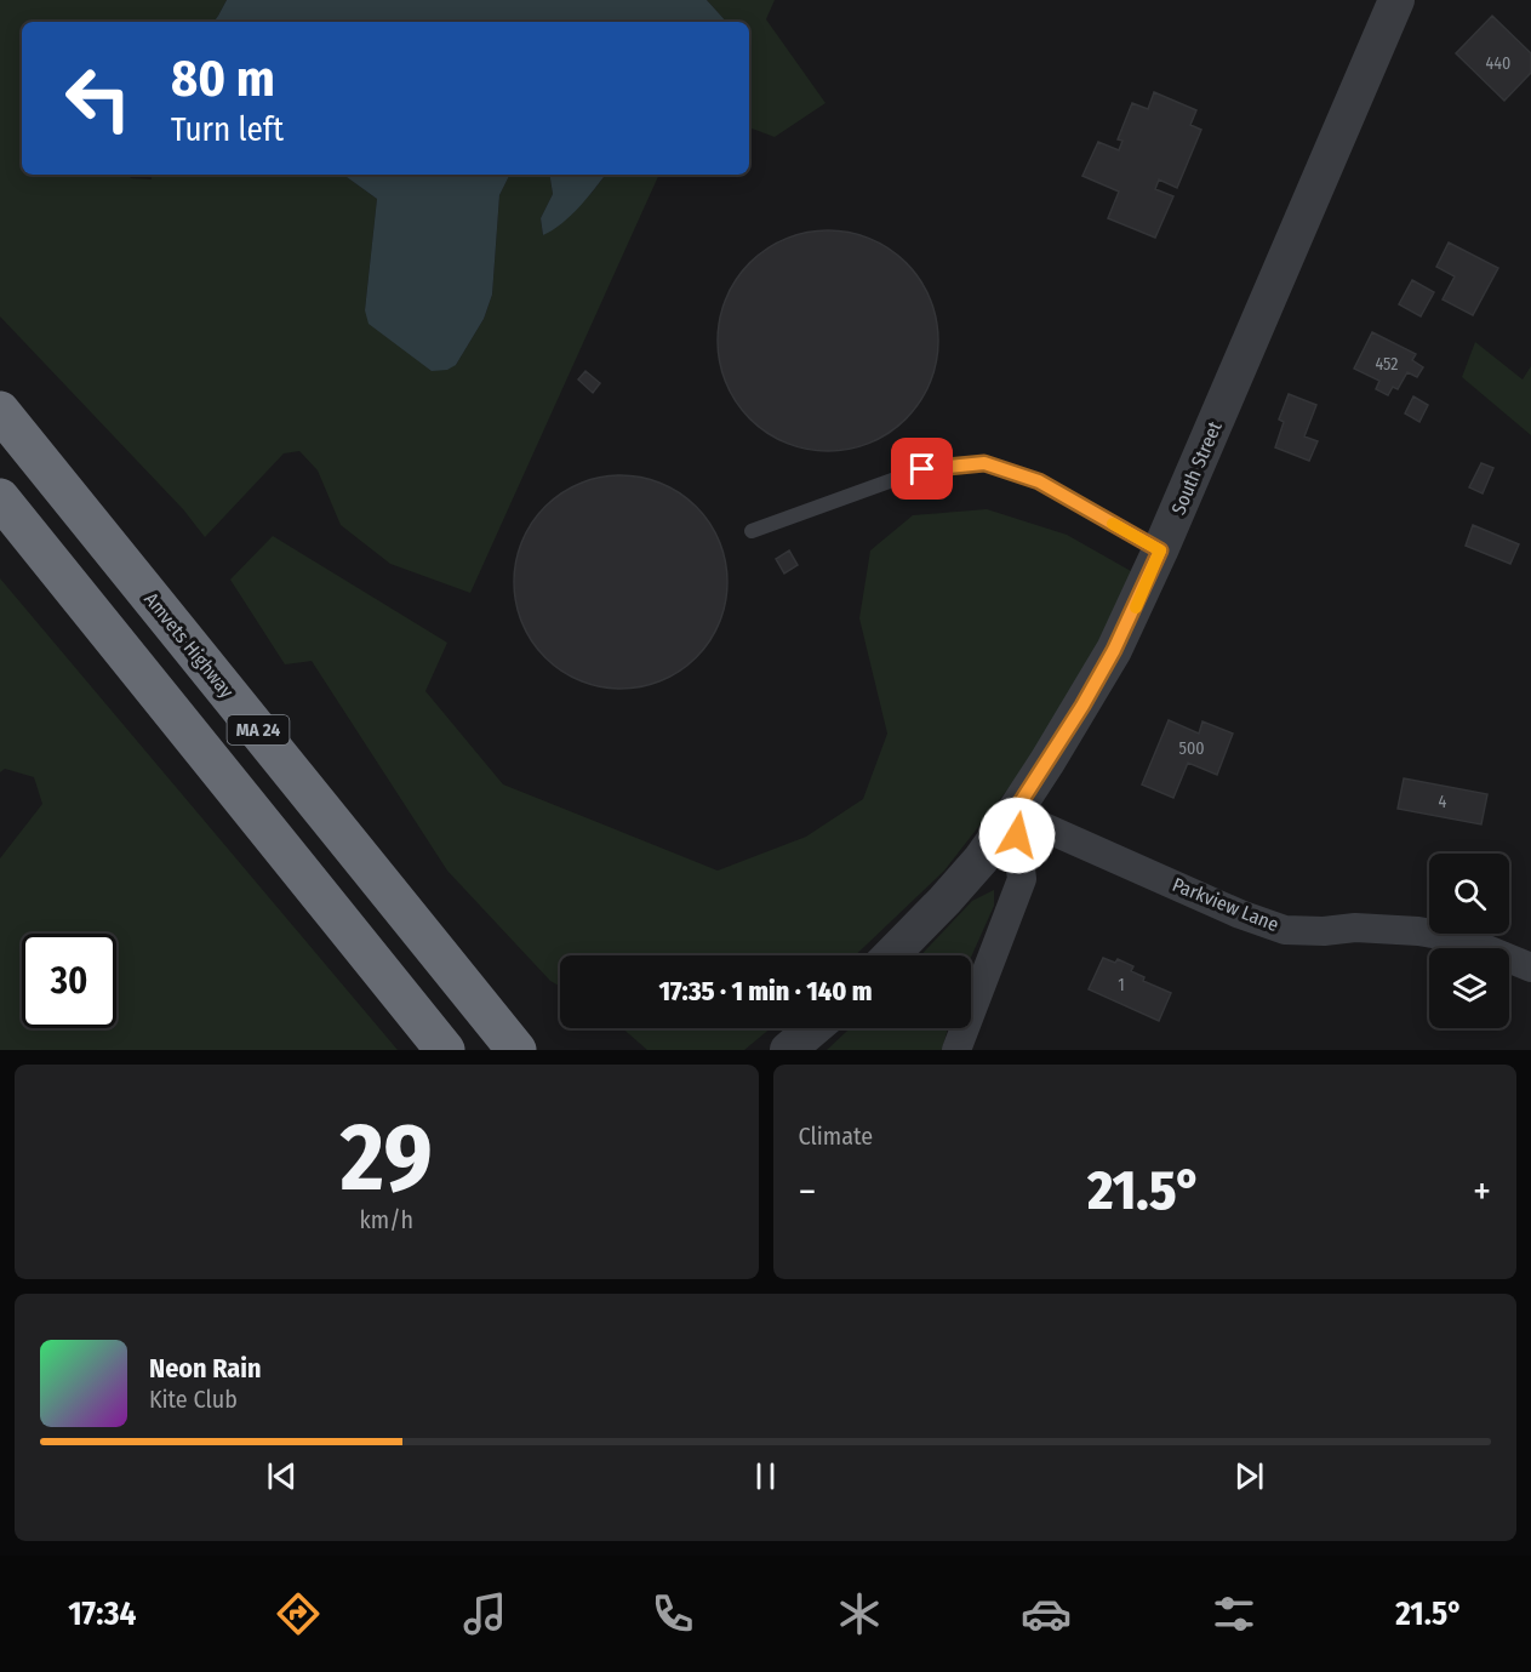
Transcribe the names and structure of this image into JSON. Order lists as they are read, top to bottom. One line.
{"streets":{"highway":["Amvets Highway","MA 24"],"street":["South Street","Parkview Lane"]},"crossings":[["South Street","Parkview Lane"]],"house_numbers":["440","452","500","4","1"],"page":{"turn":["80 m","Turn left"],"limit":"30","trip":"17:35 · 1 min · 140 m","tile":[["29","km/h"],"Climate"],"heat":["−","21.5°","+"],"song":["Neon Rain","Kite Club"],"tabs":["17:34","21.5°"]}}
